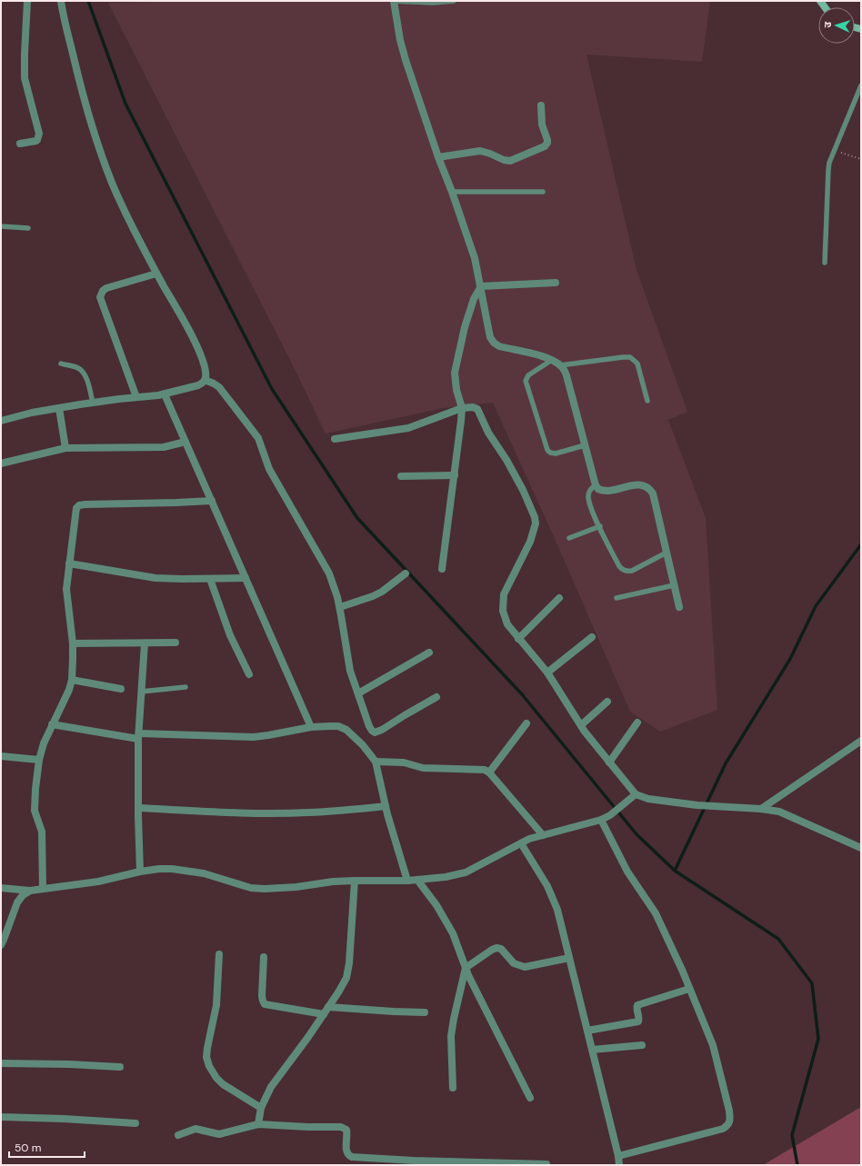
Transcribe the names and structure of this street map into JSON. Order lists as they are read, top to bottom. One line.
{"scale_bar":"50 m","north":"left"}
